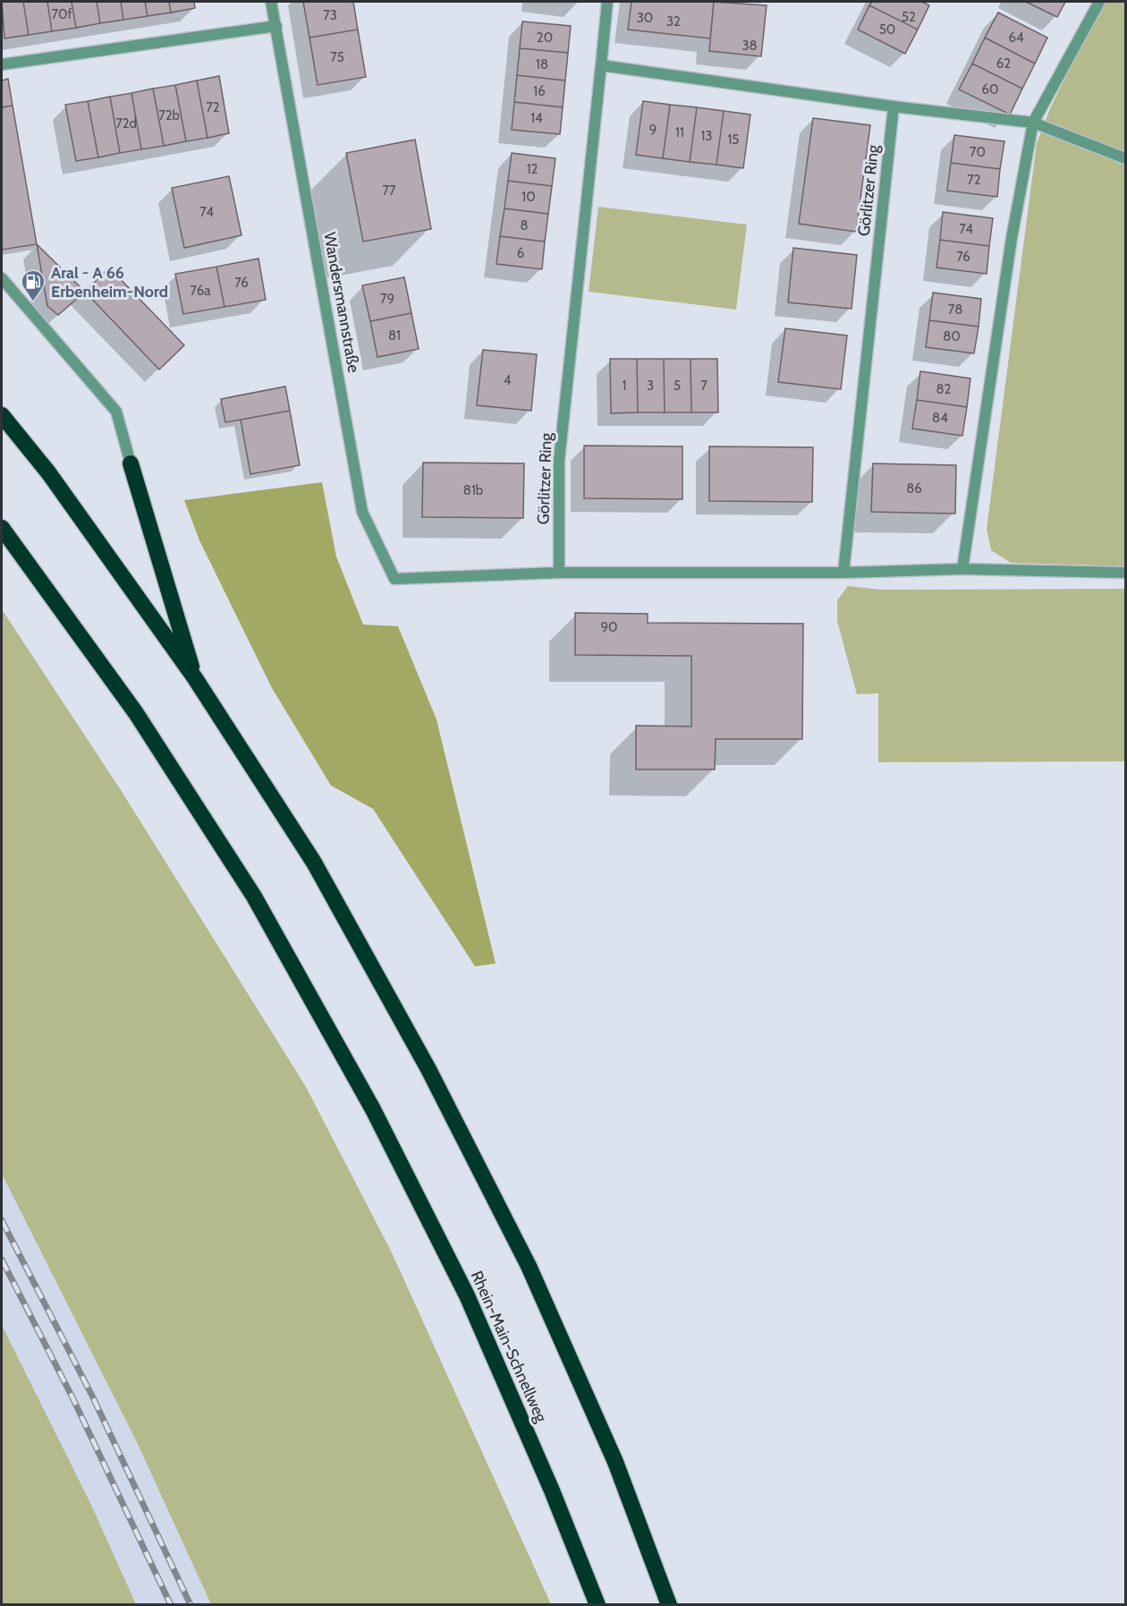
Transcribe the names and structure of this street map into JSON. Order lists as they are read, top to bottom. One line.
{"streets":{"highway":["Rhein-Main-Schnellweg"],"street":["Görlitzer Ring","Wandersmannstraße"]},"crossings":[["Görlitzer Ring","Wandersmannstraße"]],"places":{"fuel station":["Aral - A 66 Erbenheim-Nord"]},"house_numbers":["70f","73","52","30","32","50","20","64","38","75","62","18","60","16","72","72b","14","72d","9","11","13","15","70","12","72","77","10","74","8","74","6","76","76","76a","79","78","81","80","4","1","3","5","7","82","84","86","81b","90"]}
